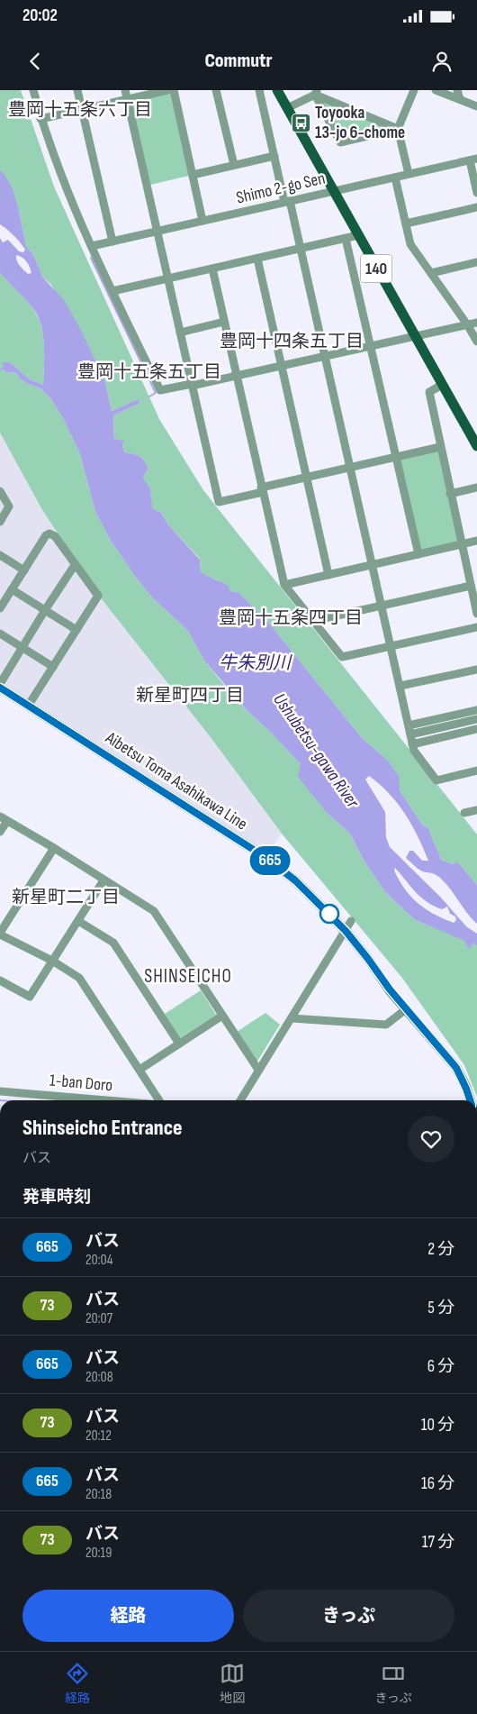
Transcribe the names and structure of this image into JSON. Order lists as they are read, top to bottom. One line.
{"streets":{"main road":["140","Aibetsu Toma Asahikawa Line"],"street":["Shimo 2-go Sen","1-ban Doro"]},"crossings":[["Shimo 2-go Sen","140"]],"districts":["豊岡十五条六丁目","豊岡十四条五丁目","豊岡十五条五丁目","豊岡十五条四丁目","新星町四丁目","新星町二丁目","SHINSEICHO"],"water":["牛朱別川","Ushubetsu-gawa River"],"places":{"bus stop":["Toyooka 13-jo 6-chome"]},"lines":["bus line 665"],"page":{"status":"20:02","header":"Commutr","on_map":"665","heading":[["Shinseicho Entrance","バス"],"発車時刻"],"list":[{"mark":"665","name":"バス","note":"20:04","value":"2 分"},{"mark":"73","name":"バス","note":"20:07","value":"5 分"},{"mark":"665","name":"バス","note":"20:08","value":"6 分"},{"mark":"73","name":"バス","note":"20:12","value":"10 分"},{"mark":"665","name":"バス","note":"20:18","value":"16 分"},{"mark":"73","name":"バス","note":"20:19","value":"17 分"}],"buttons":["経路","きっぷ"],"tabs":["経路","地図","きっぷ"]}}
